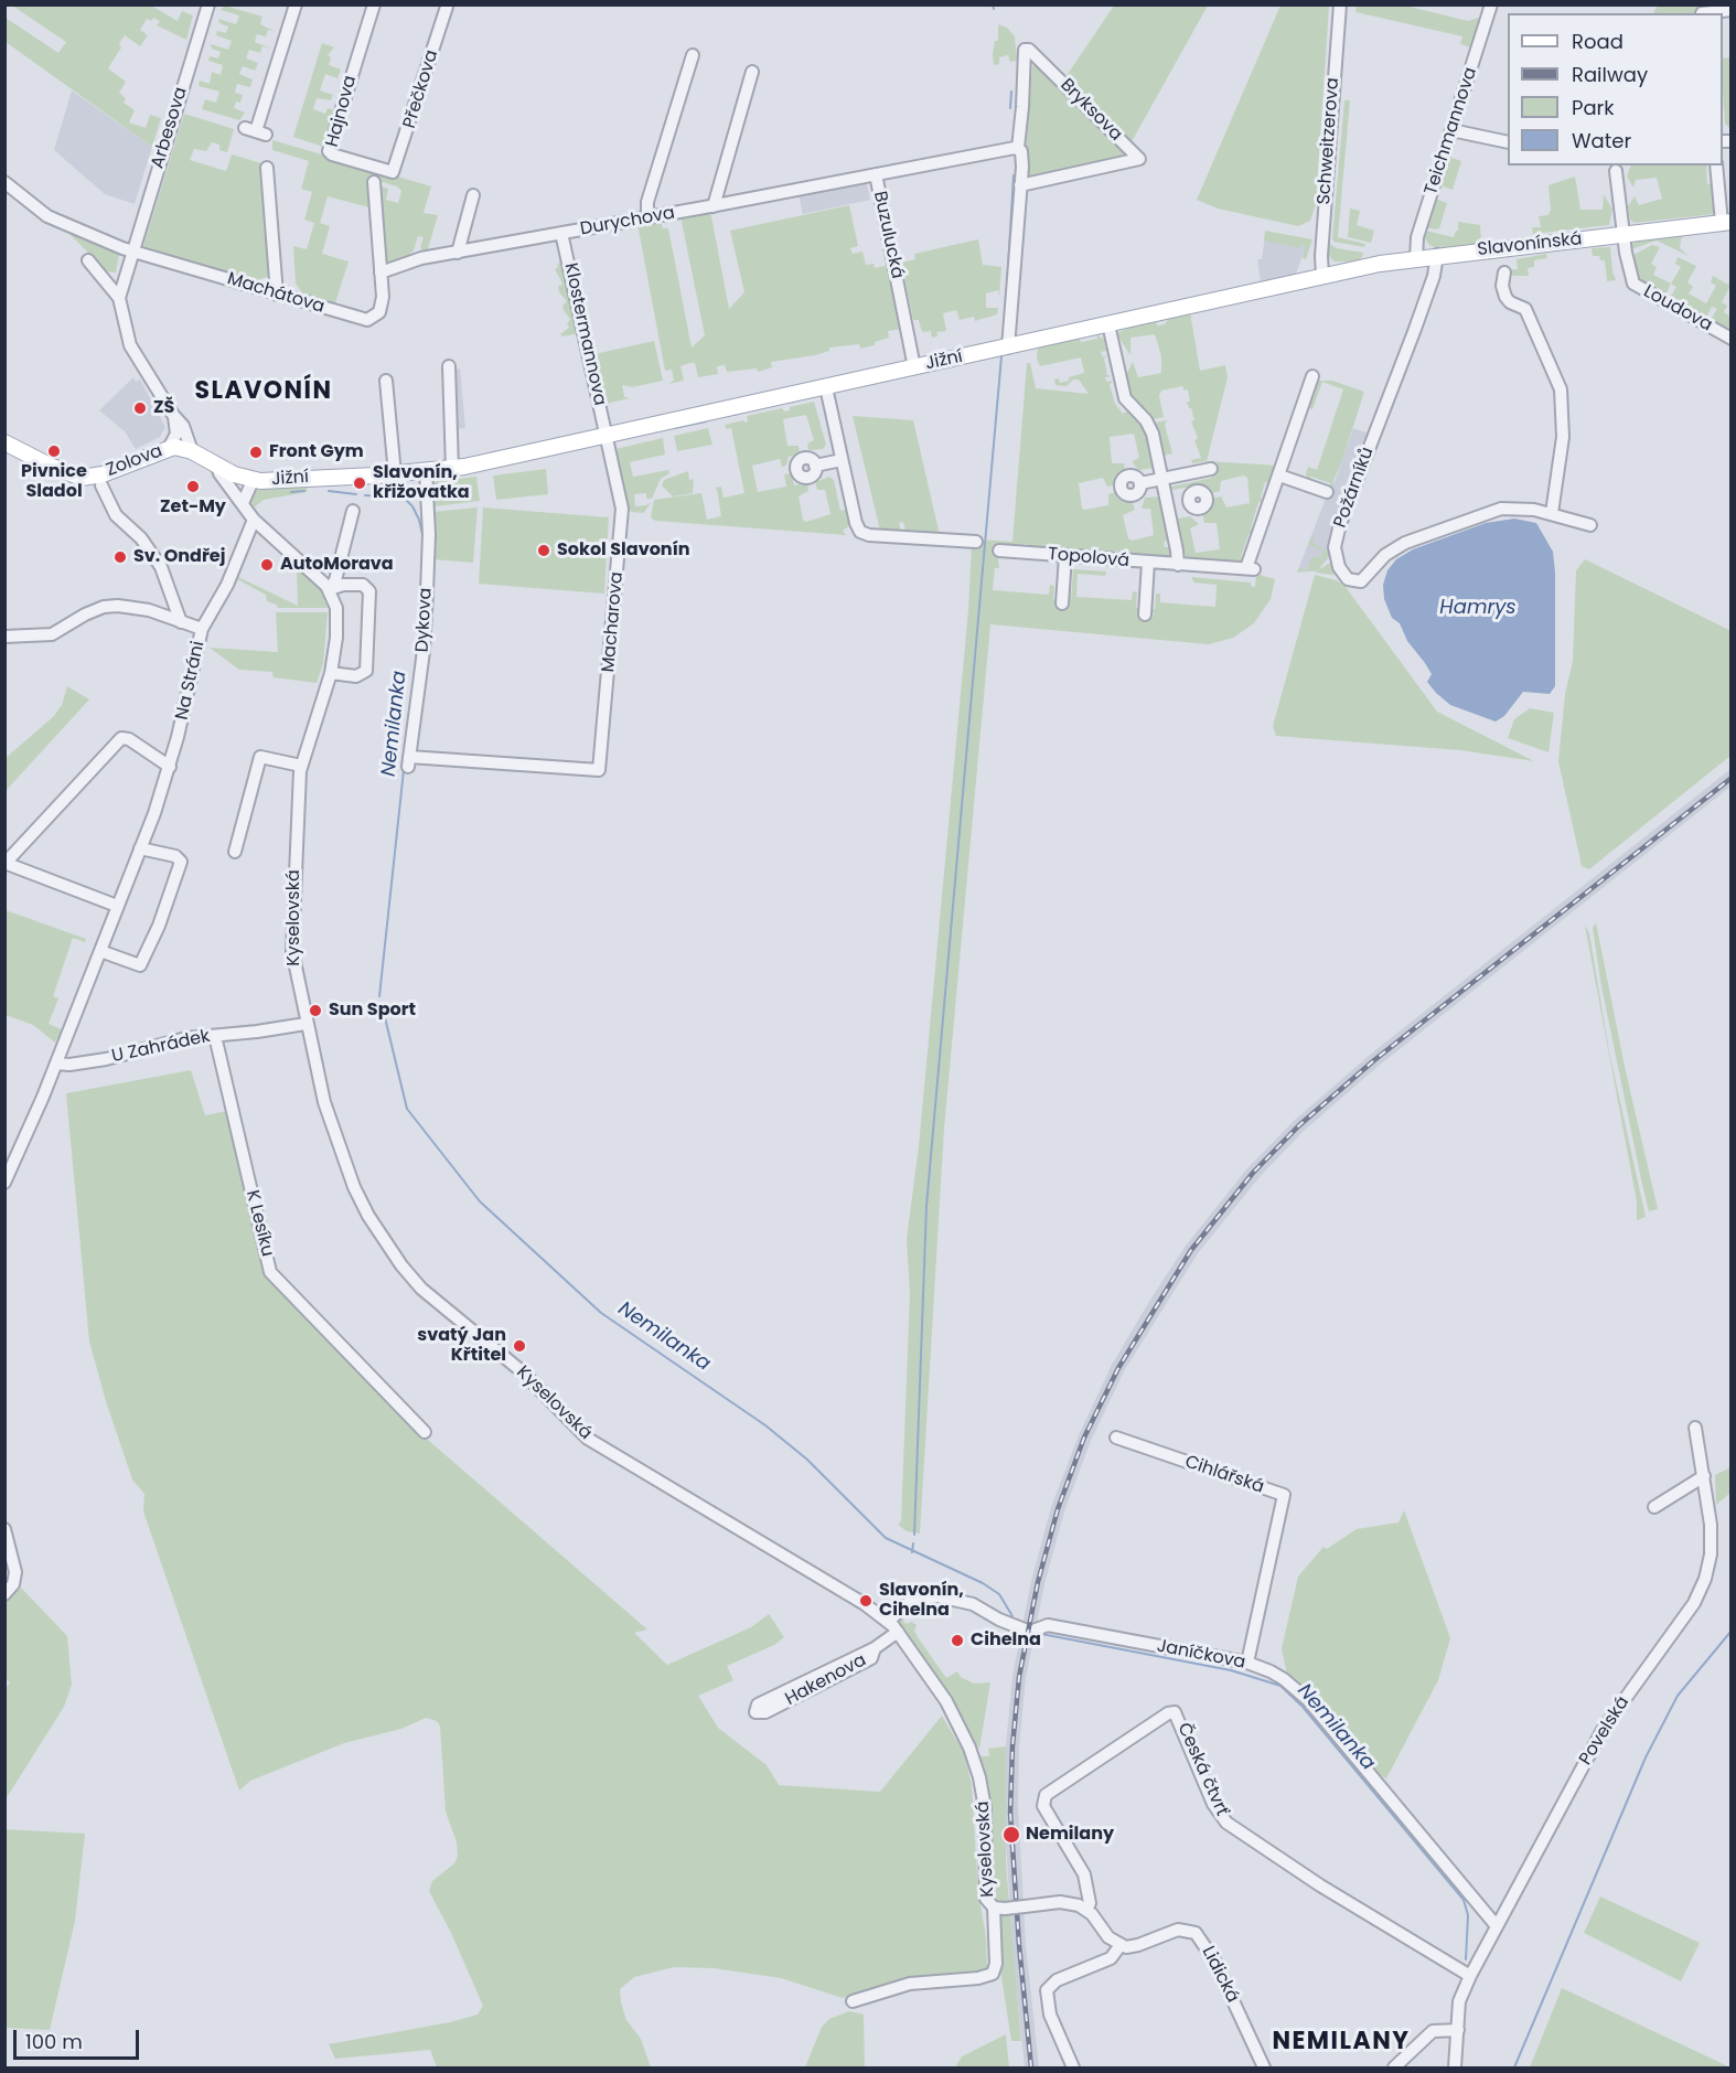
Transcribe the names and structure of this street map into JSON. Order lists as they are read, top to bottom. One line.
{"streets":{"main road":["Slavonínská","Jižní","Zolova"],"street":["Přečkova","Bryksova","Hajnova","Arbesova","Teichmannova","Schweitzerova","Durychova","Buzulucká","Machátova","Loudova","Klostermannova","Požárníků","Topolová","Dykova","Macharova","Na Stráni","Kyselovská","U Zahrádek","K Lesíku","Cihlářská","Janíčkova","Hakenova","Povelská","Česká čtvrť","Lidická"]},"crossings":[["Přečkova","Hajnova"],["Bryksova","Buzulucká"],["Bryksova","Jižní"],["Arbesova","Machátova"],["Teichmannova","Jižní"],["Schweitzerova","Jižní"],["Durychova","Buzulucká"],["Durychova","Machátova"],["Durychova","Klostermannova"],["Buzulucká","Jižní"],["Slavonínská","Loudova"],["Slavonínská","Jižní"],["Slavonínská","Požárníků"],["Klostermannova","Jižní"],["Klostermannova","Macharova"],["Jižní","Zolova"],["Jižní","Požárníků"],["Jižní","Dykova"],["Jižní","Macharova"],["Dykova","Macharova"],["Na Stráni","U Zahrádek"],["Kyselovská","U Zahrádek"],["Kyselovská","Janíčkova"],["U Zahrádek","K Lesíku"],["Cihlářská","Janíčkova"],["Janíčkova","Povelská"],["Povelská","Česká čtvrť"]],"districts":["SLAVONÍN","NEMILANY"],"water":["Hamrys","Nemilanka"],"places":["ZŠ","Pivnice Sladol","Front Gym","Slavonín, křižovatka","Zet-My","Sokol Slavonín","Sv. Ondřej","AutoMorava","Sun Sport","svatý Jan Křtitel","Slavonín, Cihelna","Cihelna","Nemilany"],"legend":["Road","Railway","Park","Water"],"scale_bar":"100 m"}
